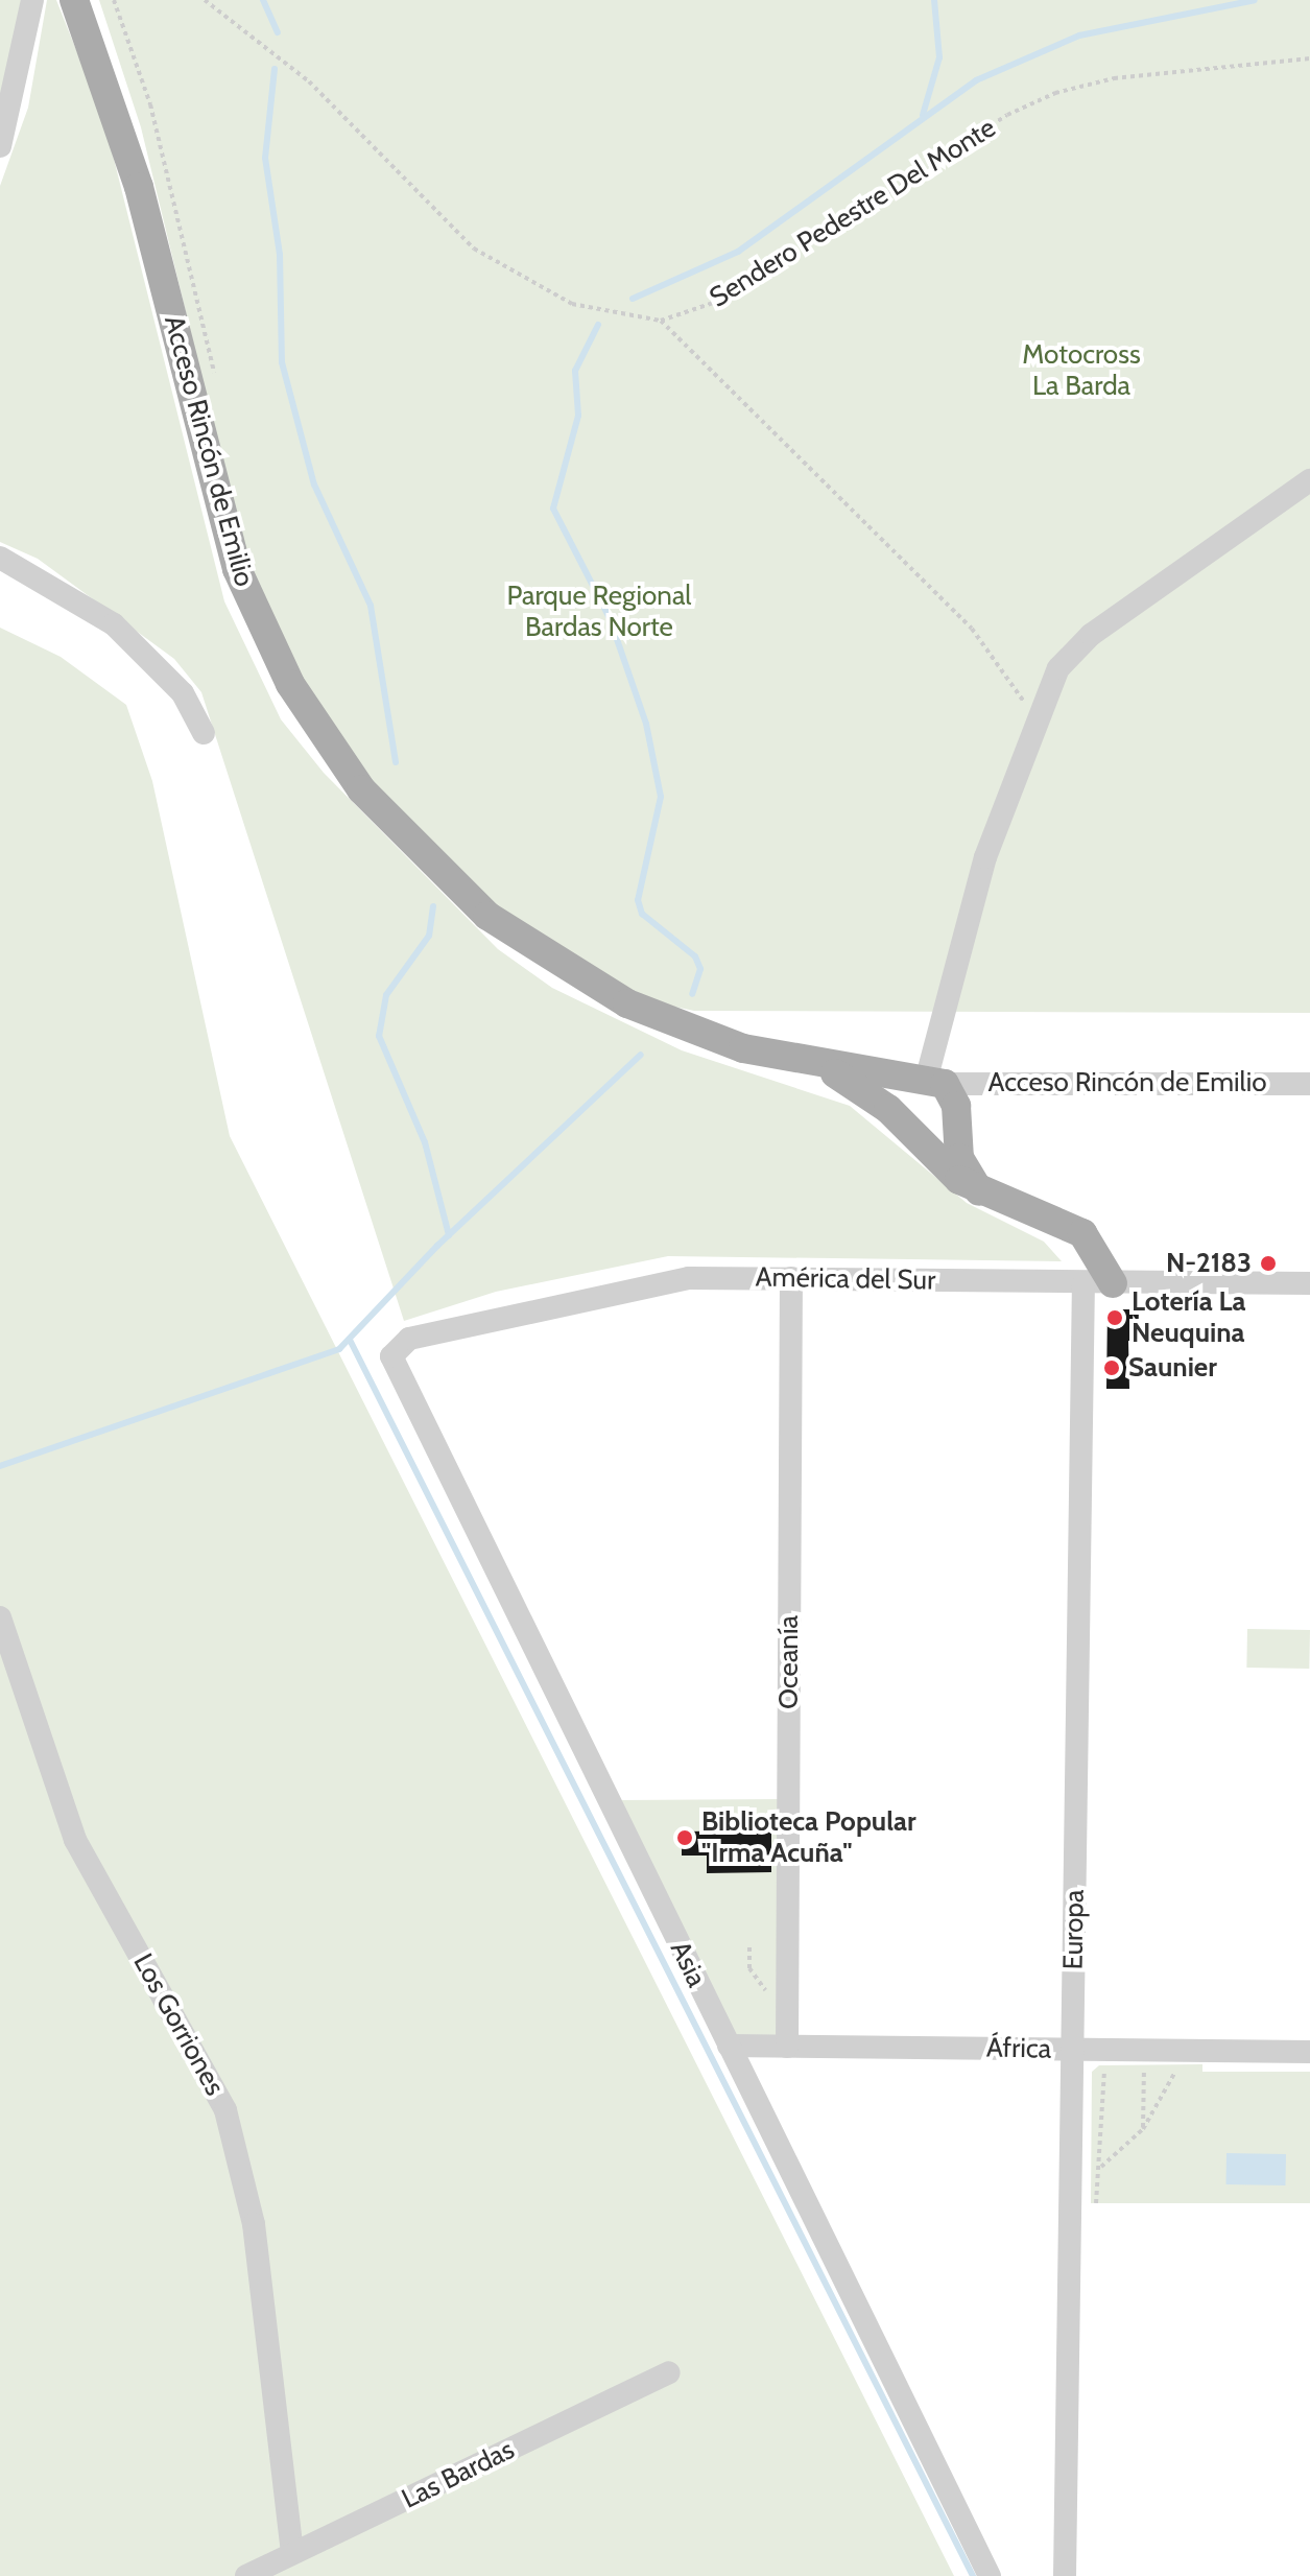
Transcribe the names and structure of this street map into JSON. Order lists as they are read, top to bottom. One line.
{"streets":{"main road":["Acceso Rincón de Emilio"],"street":["América del Sur","Oceanía","Europa","Asia","Los Gorriones","África","Las Bardas"],"path":["Sendero Pedestre Del Monte"]},"crossings":[["Acceso Rincón de Emilio","América del Sur"],["Acceso Rincón de Emilio","Europa"],["América del Sur","Oceanía"],["América del Sur","Europa"],["América del Sur","Asia"],["Oceanía","África"],["Europa","África"],["Asia","África"],["Los Gorriones","Las Bardas"]],"parks":["Motocross La Barda","Parque Regional Bardas Norte"],"places":["N-2183","Lotería La Neuquina","Saunier","Biblioteca Popular \"Irma Acuña\""]}
